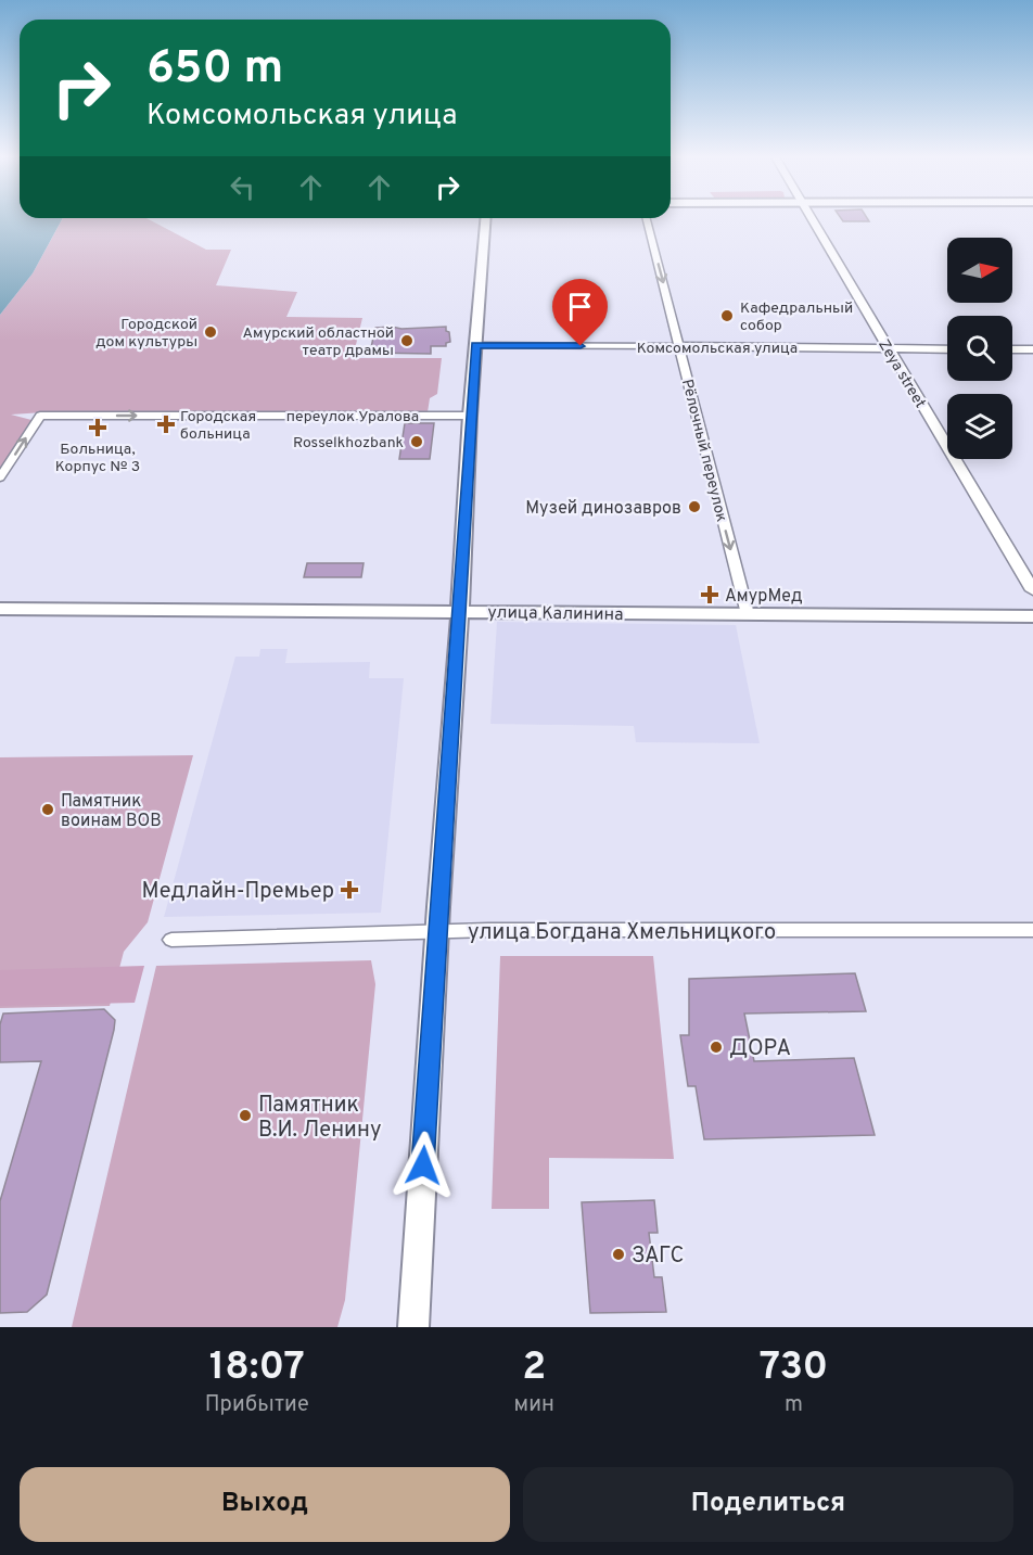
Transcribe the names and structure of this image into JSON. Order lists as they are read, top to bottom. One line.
{"streets":{"main road":["улица Калинина"],"street":["Комсомольская улица","Zeya street","переулок Уралова","Рёлочный переулок","улица Богдана Хмельницкого"]},"crossings":[["Комсомольская улица","Zeya street"],["Комсомольская улица","Рёлочный переулок"],["Рёлочный переулок","улица Калинина"]],"one_way":["переулок Уралова","Рёлочный переулок"],"places":{"other":["Кафедральный собор","Городской дом культуры","Амурский областной театр драмы","Rosselkhozbank","Музей динозавров","Памятник воинам ВОВ","ДОРА","Памятник В.И. Ленину","ЗАГС"],"health":["Городская больница","Больница, Корпус № 3","АмурМед","Медлайн-Премьер"]},"north":"right","page":{"turn":["650 m","Комсомольская улица"],"eta":["18:07","Прибытие","2","мин","730","m"],"buttons":["Выход","Поделиться"]}}
